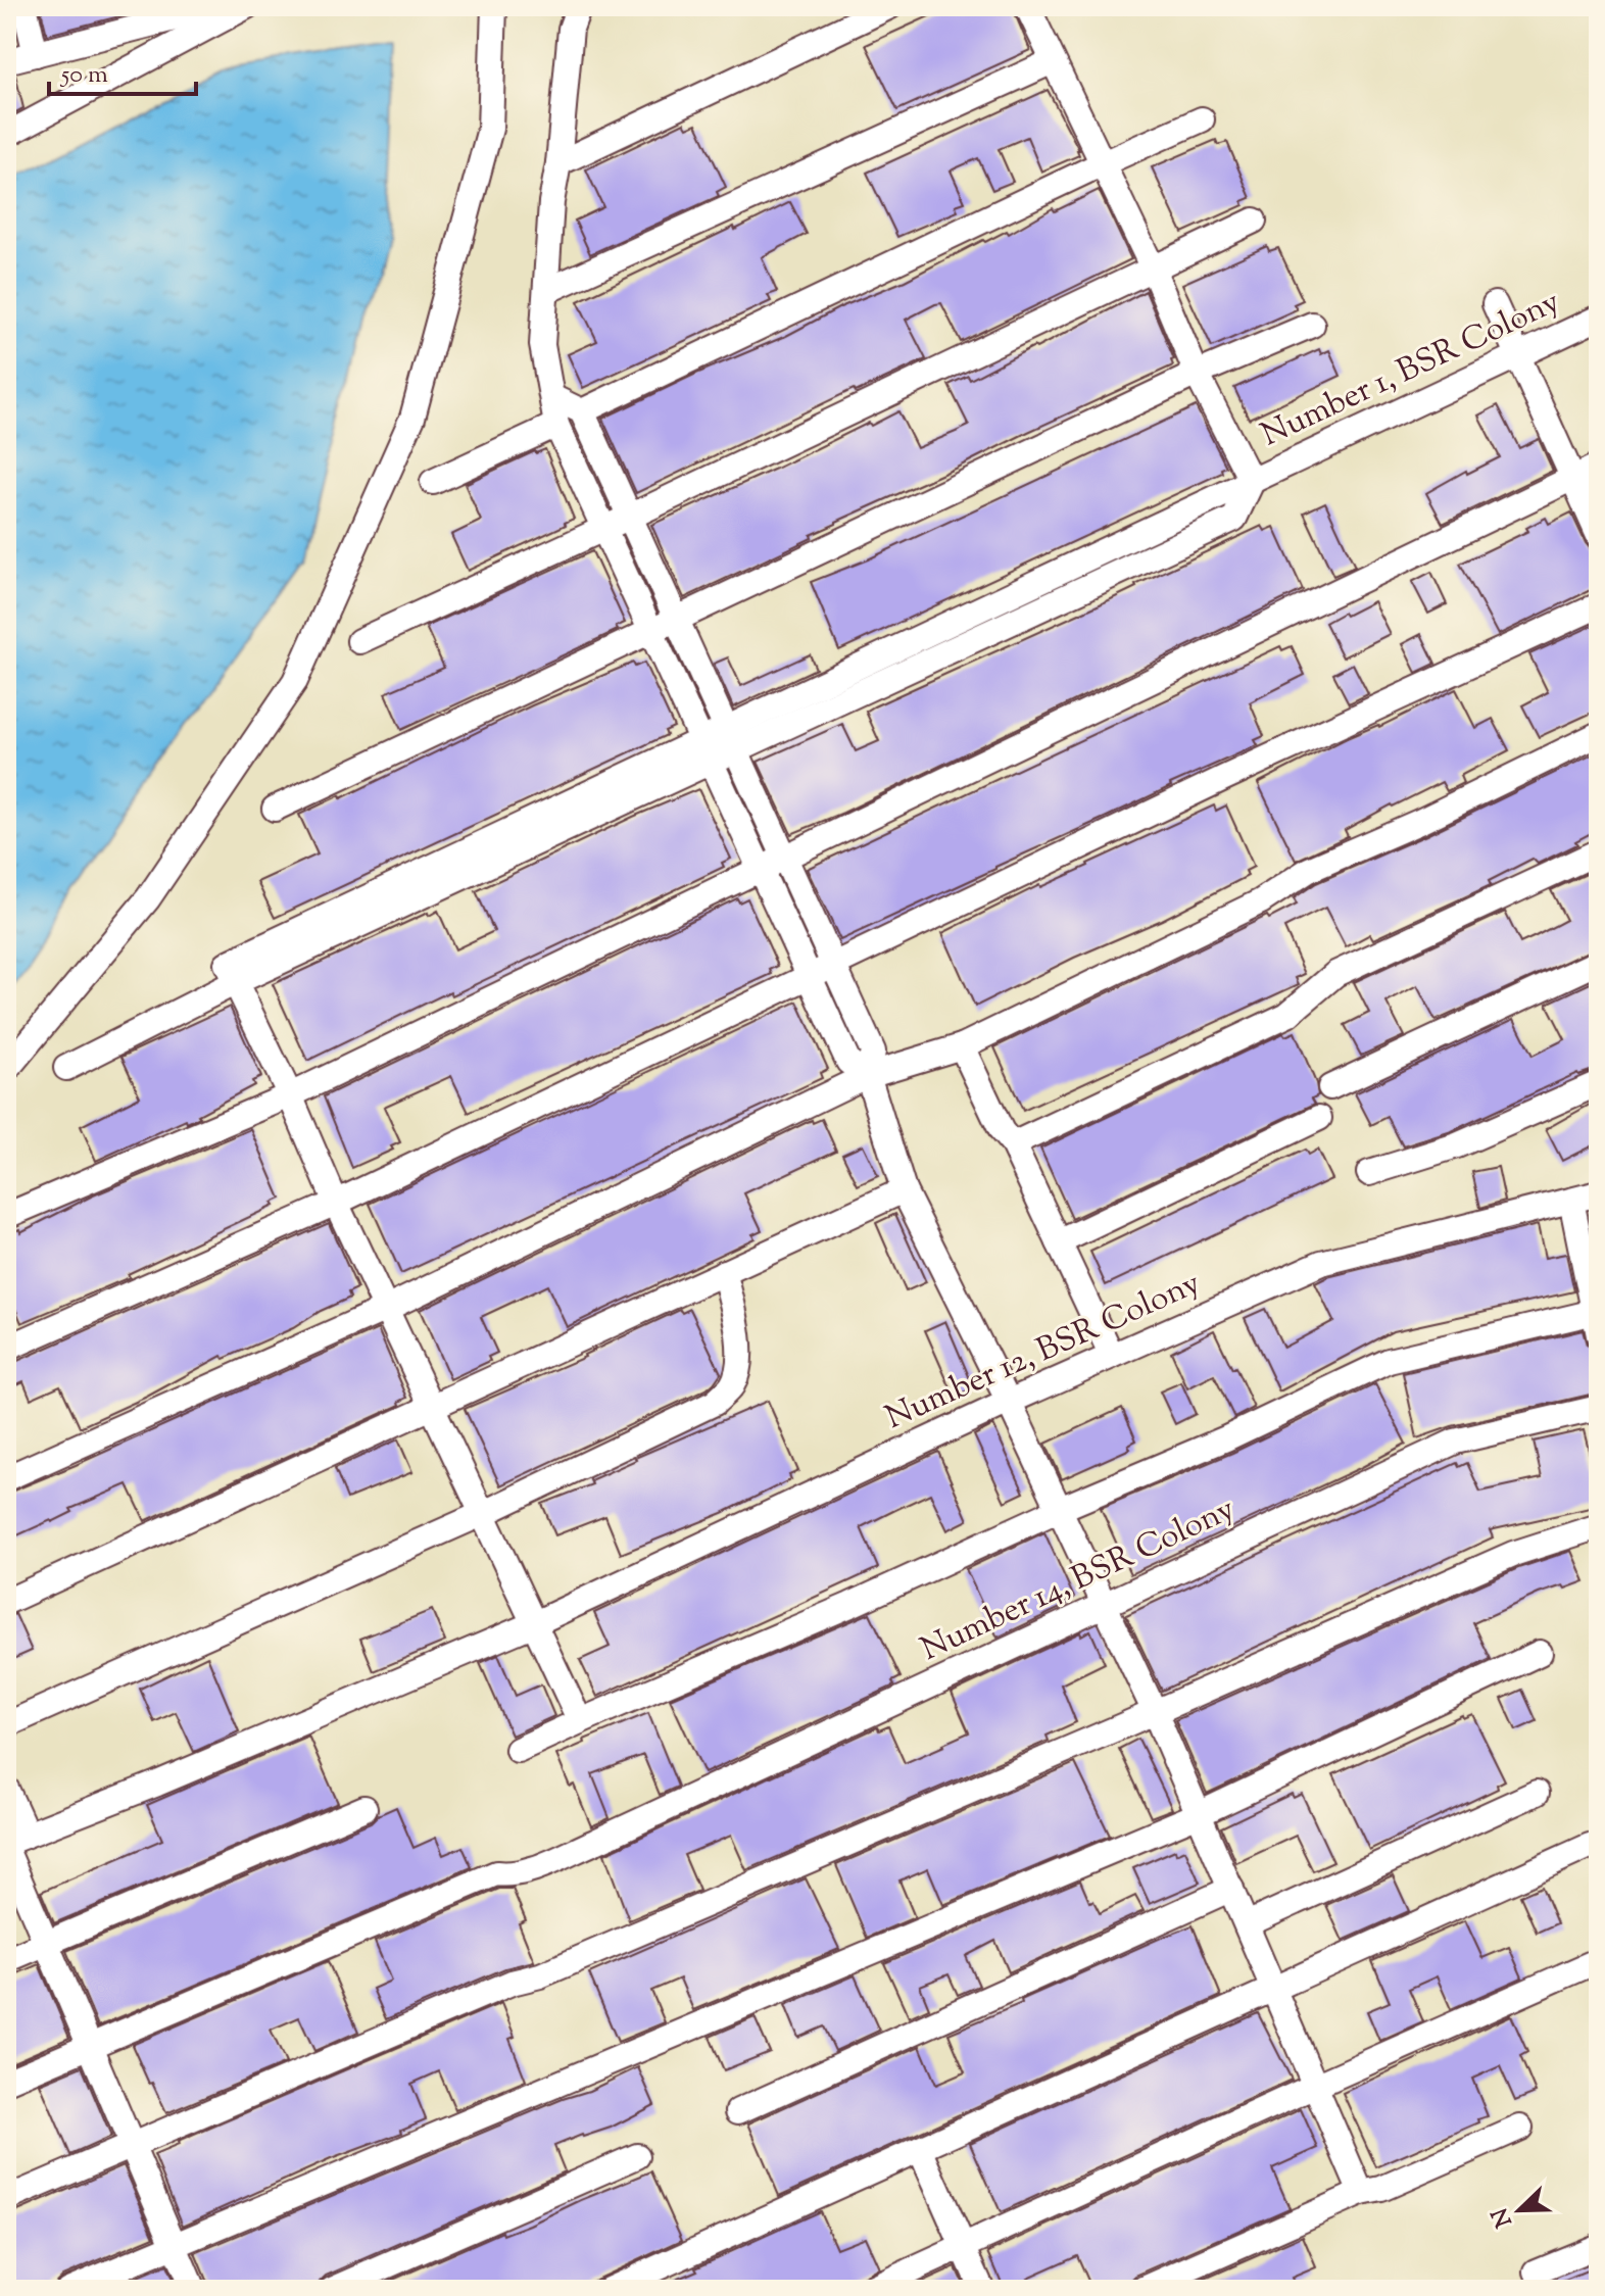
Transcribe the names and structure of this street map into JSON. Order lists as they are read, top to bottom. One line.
{"streets":{"street":["Number 1, BSR Colony","Number 12, BSR Colony","Number 14, BSR Colony"]},"scale_bar":"50 m","north":"bottom left"}
